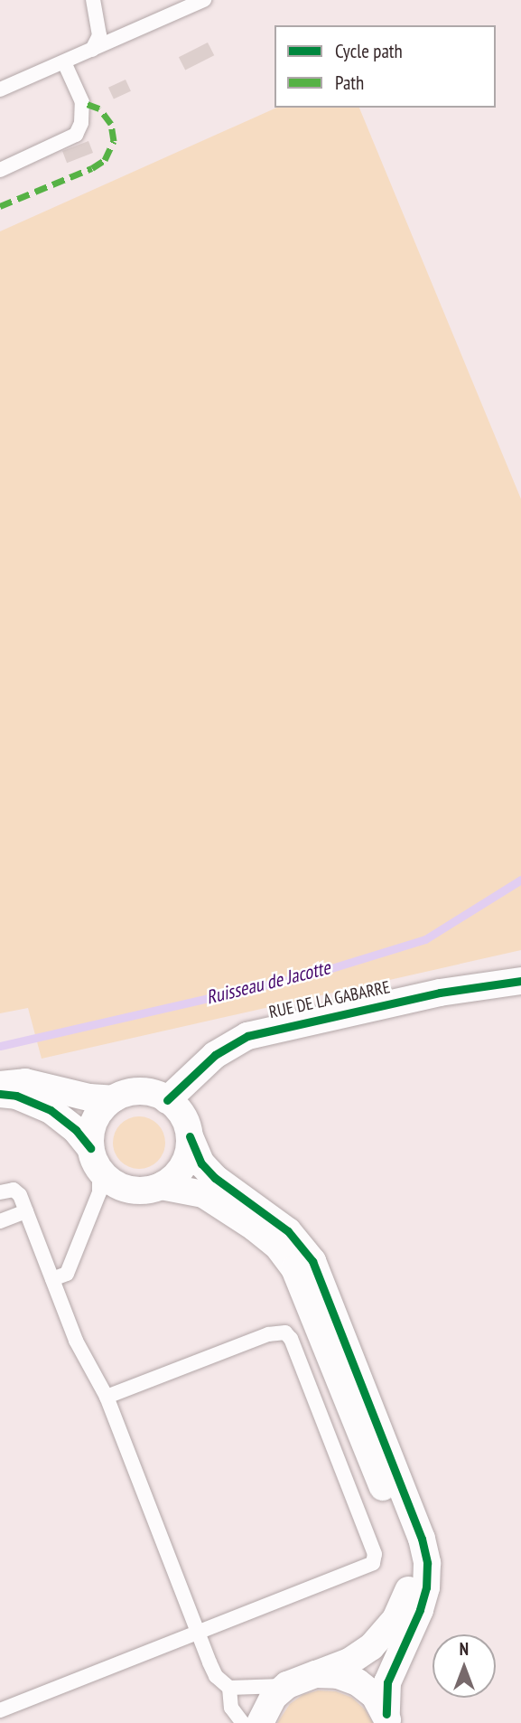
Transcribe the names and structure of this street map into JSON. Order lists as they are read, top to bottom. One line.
{"streets":{"street":["RUE DE LA GABARRE"]},"water":["Ruisseau de Jacotte"],"legend":["Cycle path","Path"],"north":"top"}
